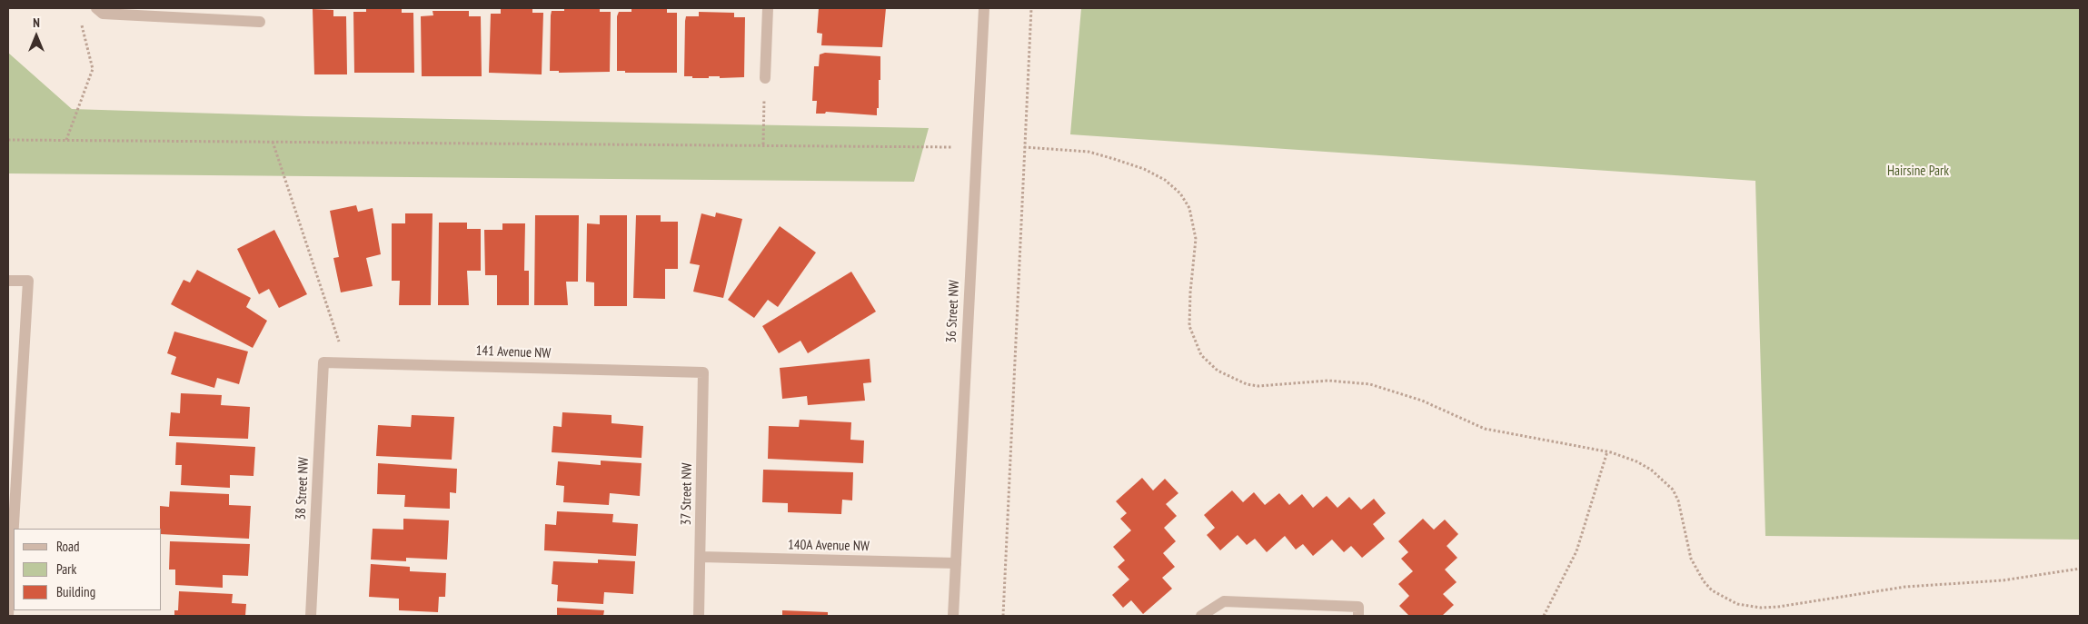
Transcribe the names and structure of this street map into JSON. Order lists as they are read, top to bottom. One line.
{"streets":{"street":["36 Street NW","141 Avenue NW","38 Street NW","37 Street NW","140A Avenue NW"]},"crossings":[["36 Street NW","140A Avenue NW"],["141 Avenue NW","38 Street NW"],["141 Avenue NW","37 Street NW"],["37 Street NW","140A Avenue NW"]],"parks":["Hairsine Park"],"legend":["Road","Park","Building"],"north":"top"}
